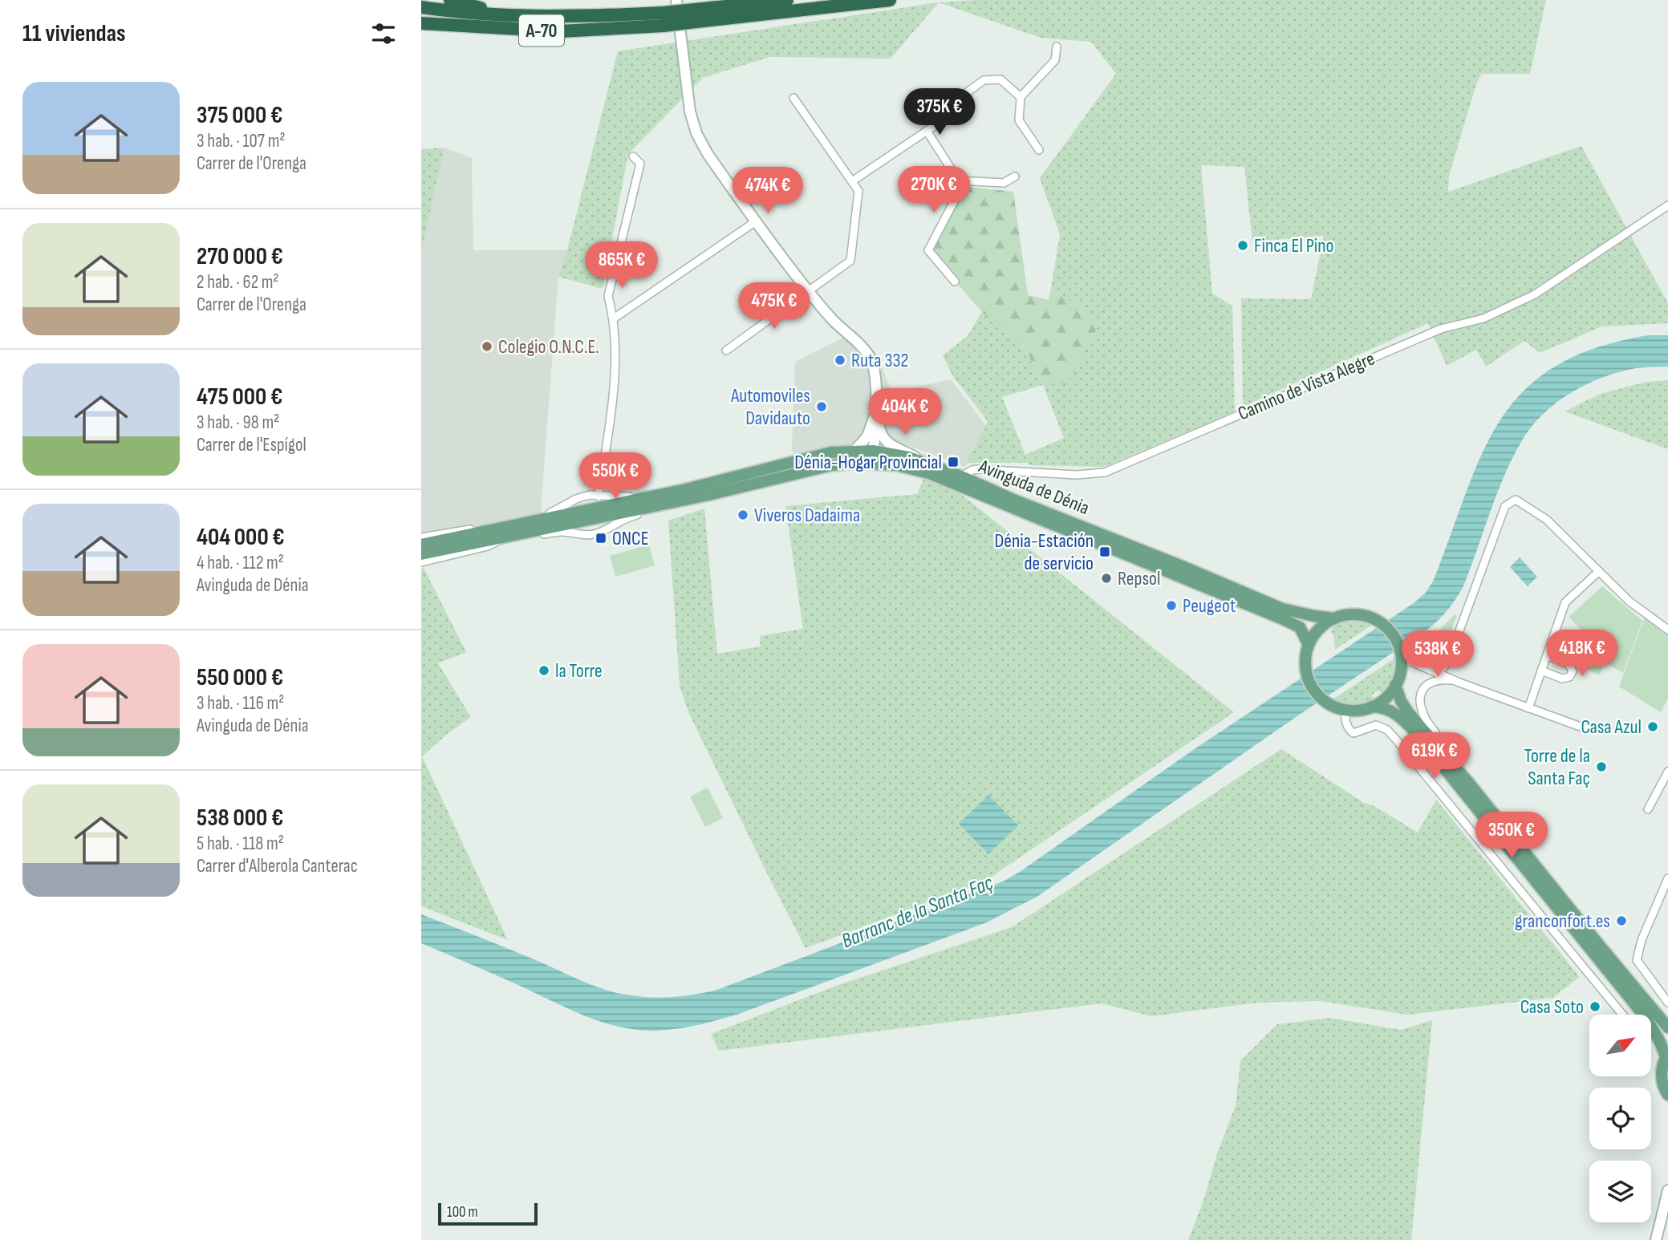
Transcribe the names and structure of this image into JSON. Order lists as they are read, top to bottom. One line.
{"streets":{"highway":["A-70"],"main road":["Avinguda de Dénia"],"street":["Camino de Vista Alegre"]},"crossings":[["Camino de Vista Alegre","Avinguda de Dénia"]],"water":["Barranc de la Santa Faç"],"places":{"other":["Finca El Pino","Colegio O.N.C.E.","Ruta 332","Automoviles Davidauto","Viveros Dadaima","Repsol","Peugeot","la Torre","Casa Azul","Torre de la Santa Faç","granconfort.es","Casa Soto"],"transit":["Dénia-Hogar Provincial","ONCE","Dénia-Estación de servicio"]},"scale_bar":"100 m","north":"top right","page":{"heading":"11 viviendas","list":[{"name":"375 000 €","note":"3 hab. · 107 m² · Carrer de l'Orenga"},{"name":"270 000 €","note":"2 hab. · 62 m² · Carrer de l'Orenga"},{"name":"475 000 €","note":"3 hab. · 98 m² · Carrer de l'Espígol"},{"name":"404 000 €","note":"4 hab. · 112 m² · Avinguda de Dénia"},{"name":"550 000 €","note":"3 hab. · 116 m² · Avinguda de Dénia"},{"name":"538 000 €","note":"5 hab. · 118 m² · Carrer d'Alberola Canterac"}],"price":["375K €","270K €","474K €","865K €","475K €","404K €","550K €","418K €","538K €","619K €","350K €"],"scale":"100 m"}}
